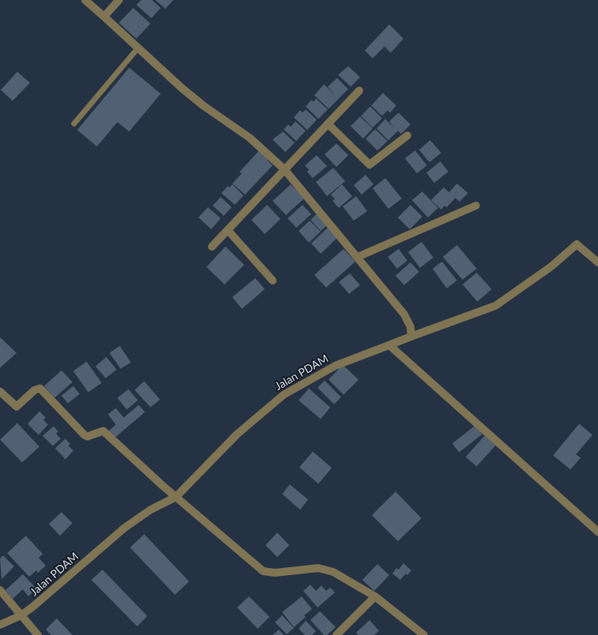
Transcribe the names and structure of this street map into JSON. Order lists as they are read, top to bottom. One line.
{"streets":{"street":["Jalan PDAM"]}}
